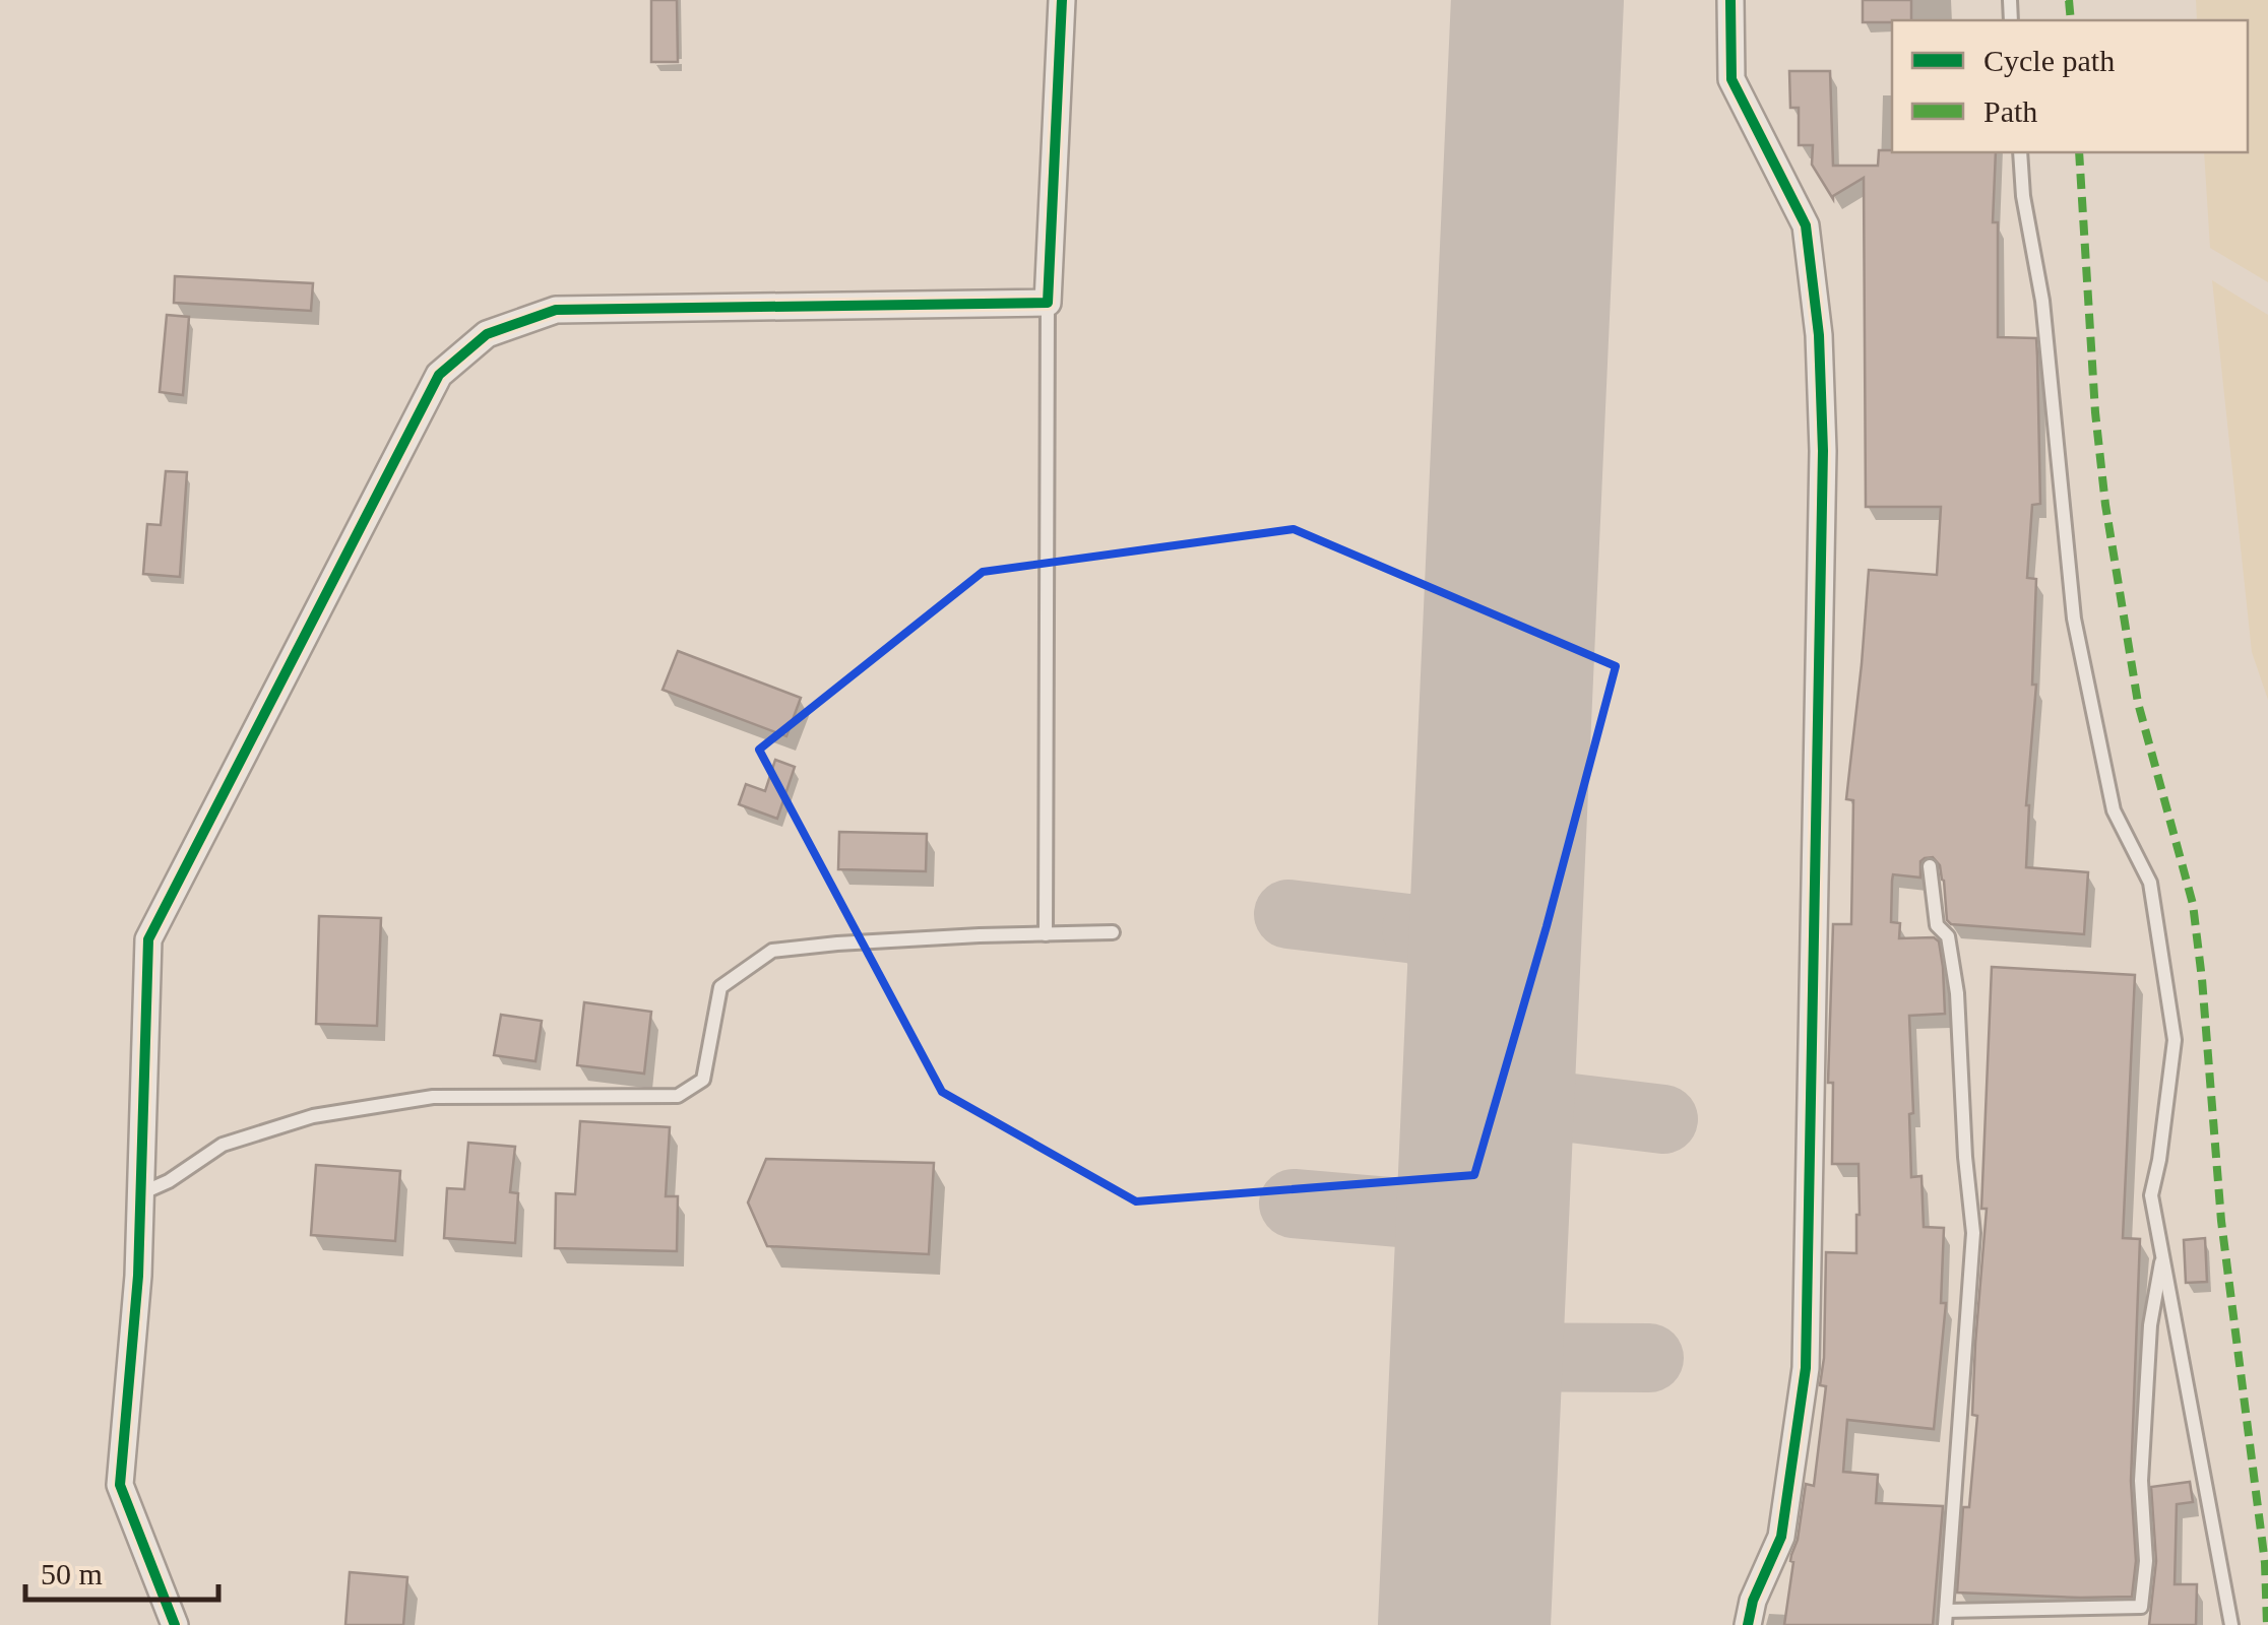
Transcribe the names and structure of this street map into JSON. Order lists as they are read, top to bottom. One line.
{"legend":["Cycle path","Path"],"scale_bar":"50 m"}
